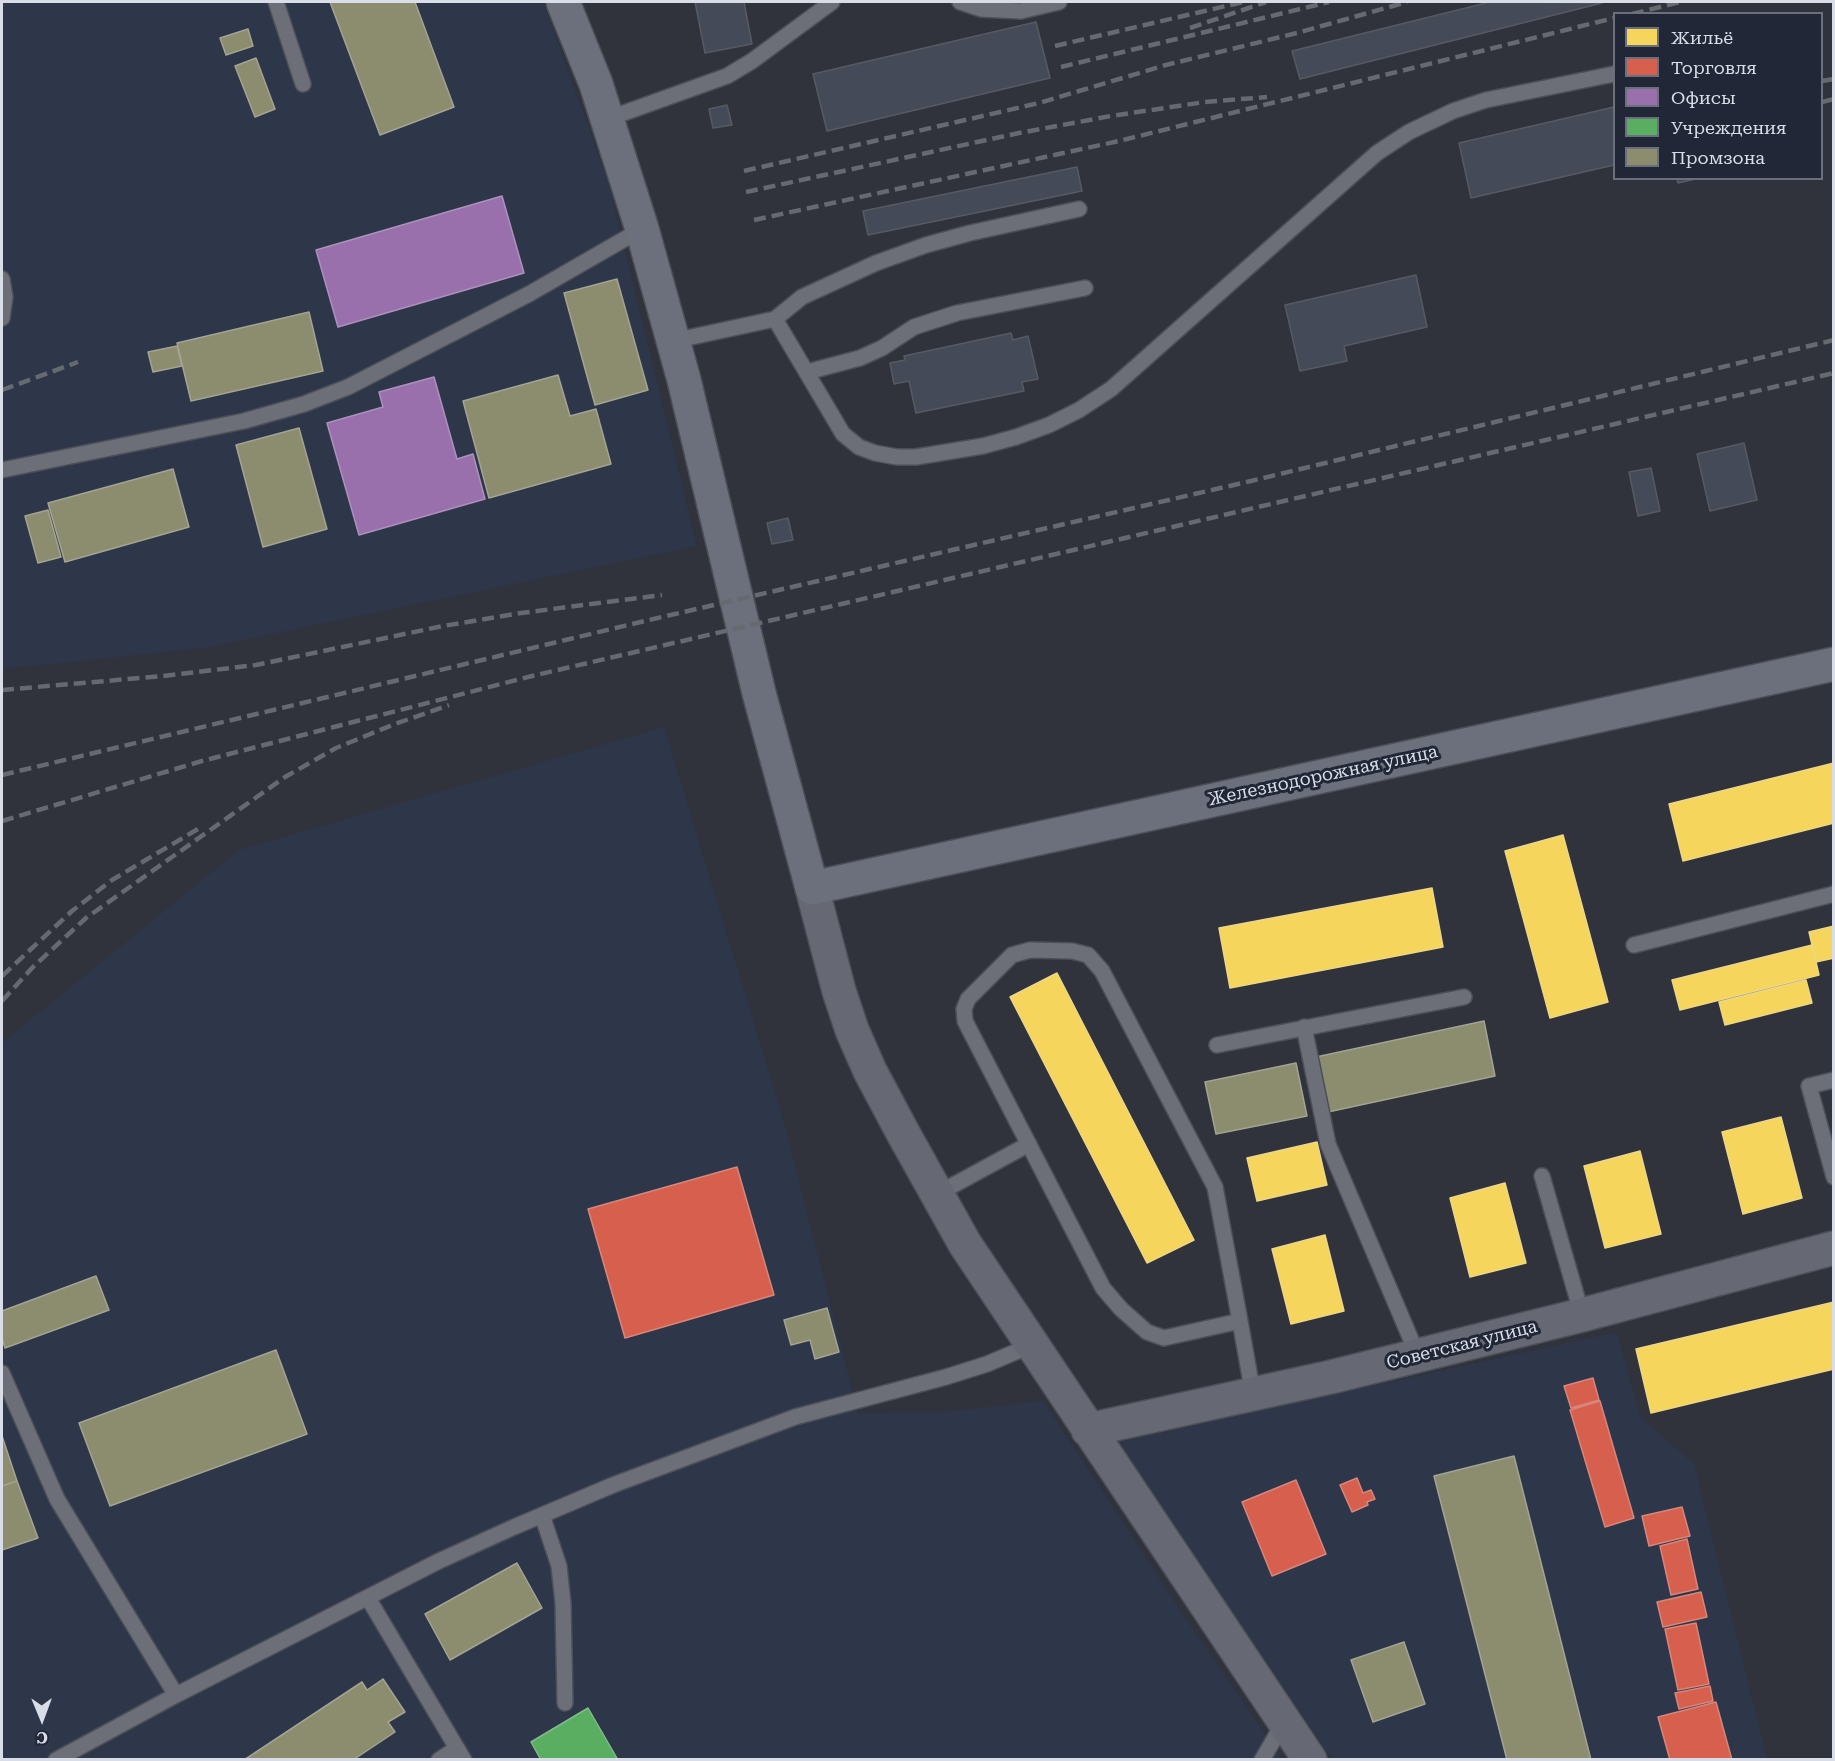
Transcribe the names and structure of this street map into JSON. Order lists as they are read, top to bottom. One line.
{"streets":{"main road":["Железнодорожная улица","Советская улица"]},"legend":["Жильё","Торговля","Офисы","Учреждения","Промзона"],"north":"bottom"}
